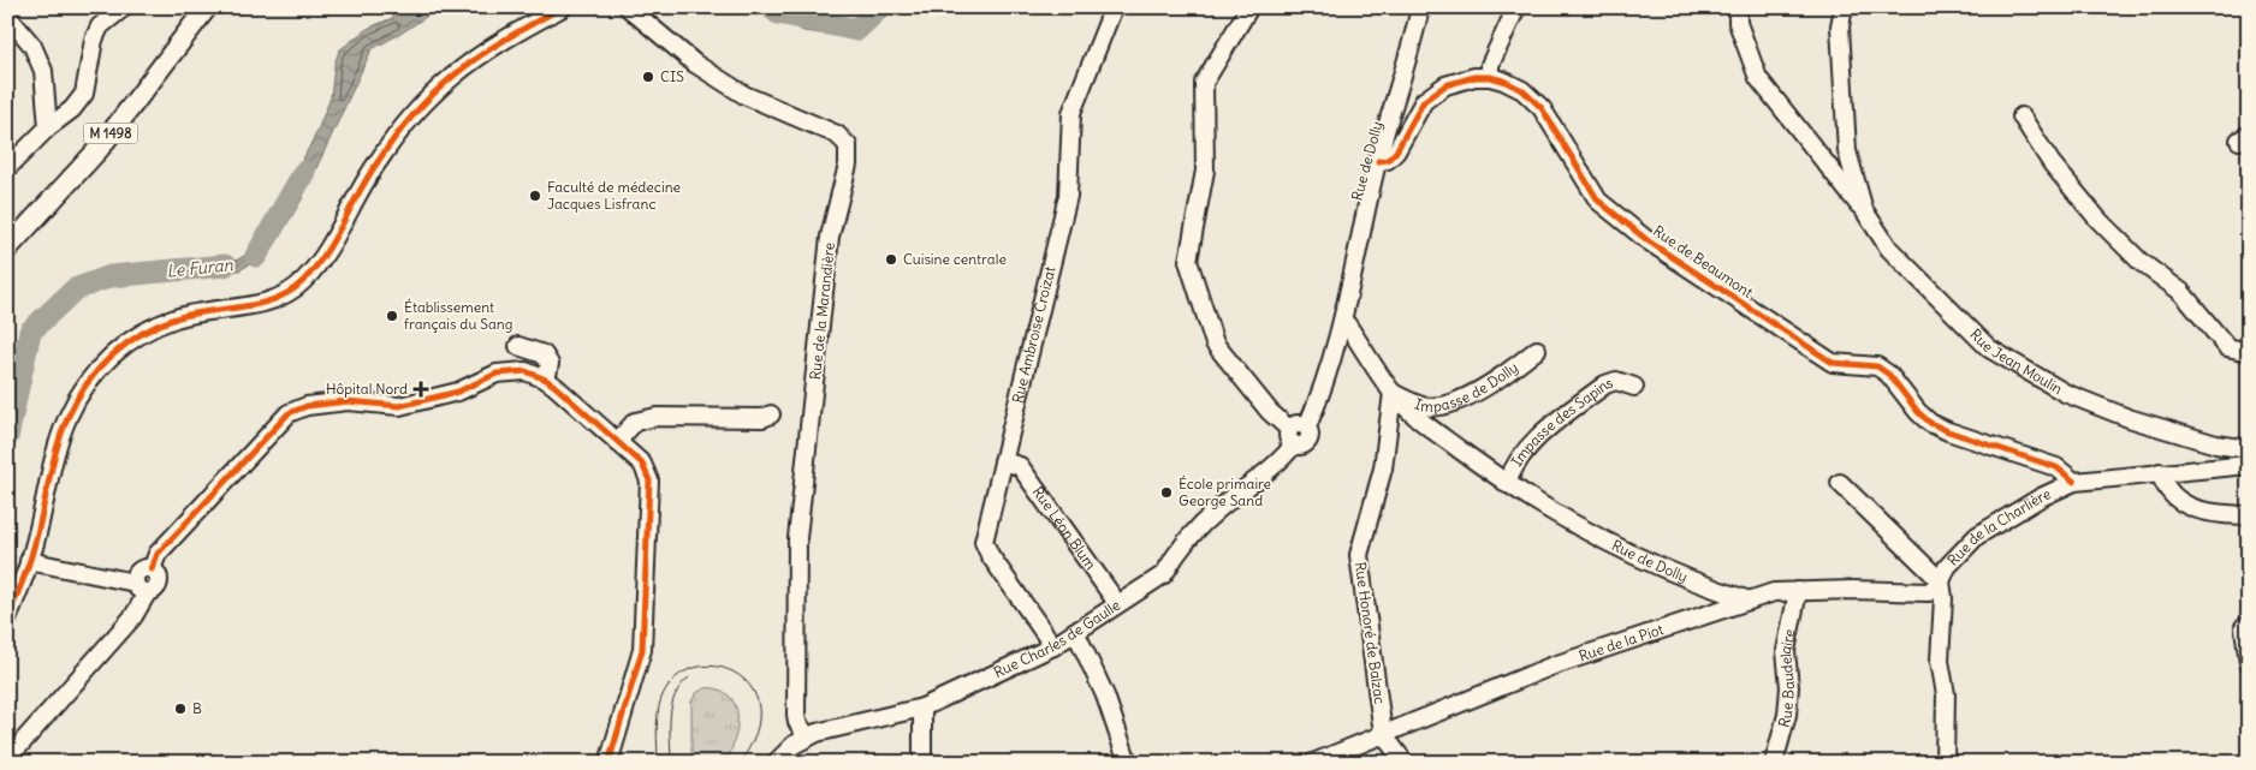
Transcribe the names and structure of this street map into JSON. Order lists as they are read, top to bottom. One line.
{"streets":{"main road":["M 1498"],"street":["Rue de Dolly","Rue de Beaumont","Rue de la Marandière","Rue Ambroise Croizat","Rue Jean Moulin","Impasse de Dolly","Impasse des Sapins","Rue Léon Blum","Rue de la Charlière","Rue Honoré de Balzac","Rue Charles de Gaulle","Rue de la Piot","Rue Baudelaire"]},"crossings":[["Rue de Dolly","Rue de Beaumont"],["Rue de Dolly","Impasse de Dolly"],["Rue de Dolly","Impasse des Sapins"],["Rue de Dolly","Rue Honoré de Balzac"],["Rue de Dolly","Rue Charles de Gaulle"],["Rue de Dolly","Rue de la Piot"],["Rue de Beaumont","Rue de la Charlière"],["Rue de la Marandière","Rue Charles de Gaulle"],["Rue Ambroise Croizat","Rue Léon Blum"],["Rue Ambroise Croizat","Rue Charles de Gaulle"],["Impasse de Dolly","Rue Honoré de Balzac"],["Rue Léon Blum","Rue Charles de Gaulle"],["Rue de la Charlière","Rue de la Piot"],["Rue Honoré de Balzac","Rue de la Piot"],["Rue de la Piot","Rue Baudelaire"]],"water":["Le Furan"],"places":{"other":["CIS","Faculté de médecine Jacques Lisfranc","Cuisine centrale","Établissement français du Sang","École primaire George Sand","B"],"health":["Hôpital Nord"]}}
